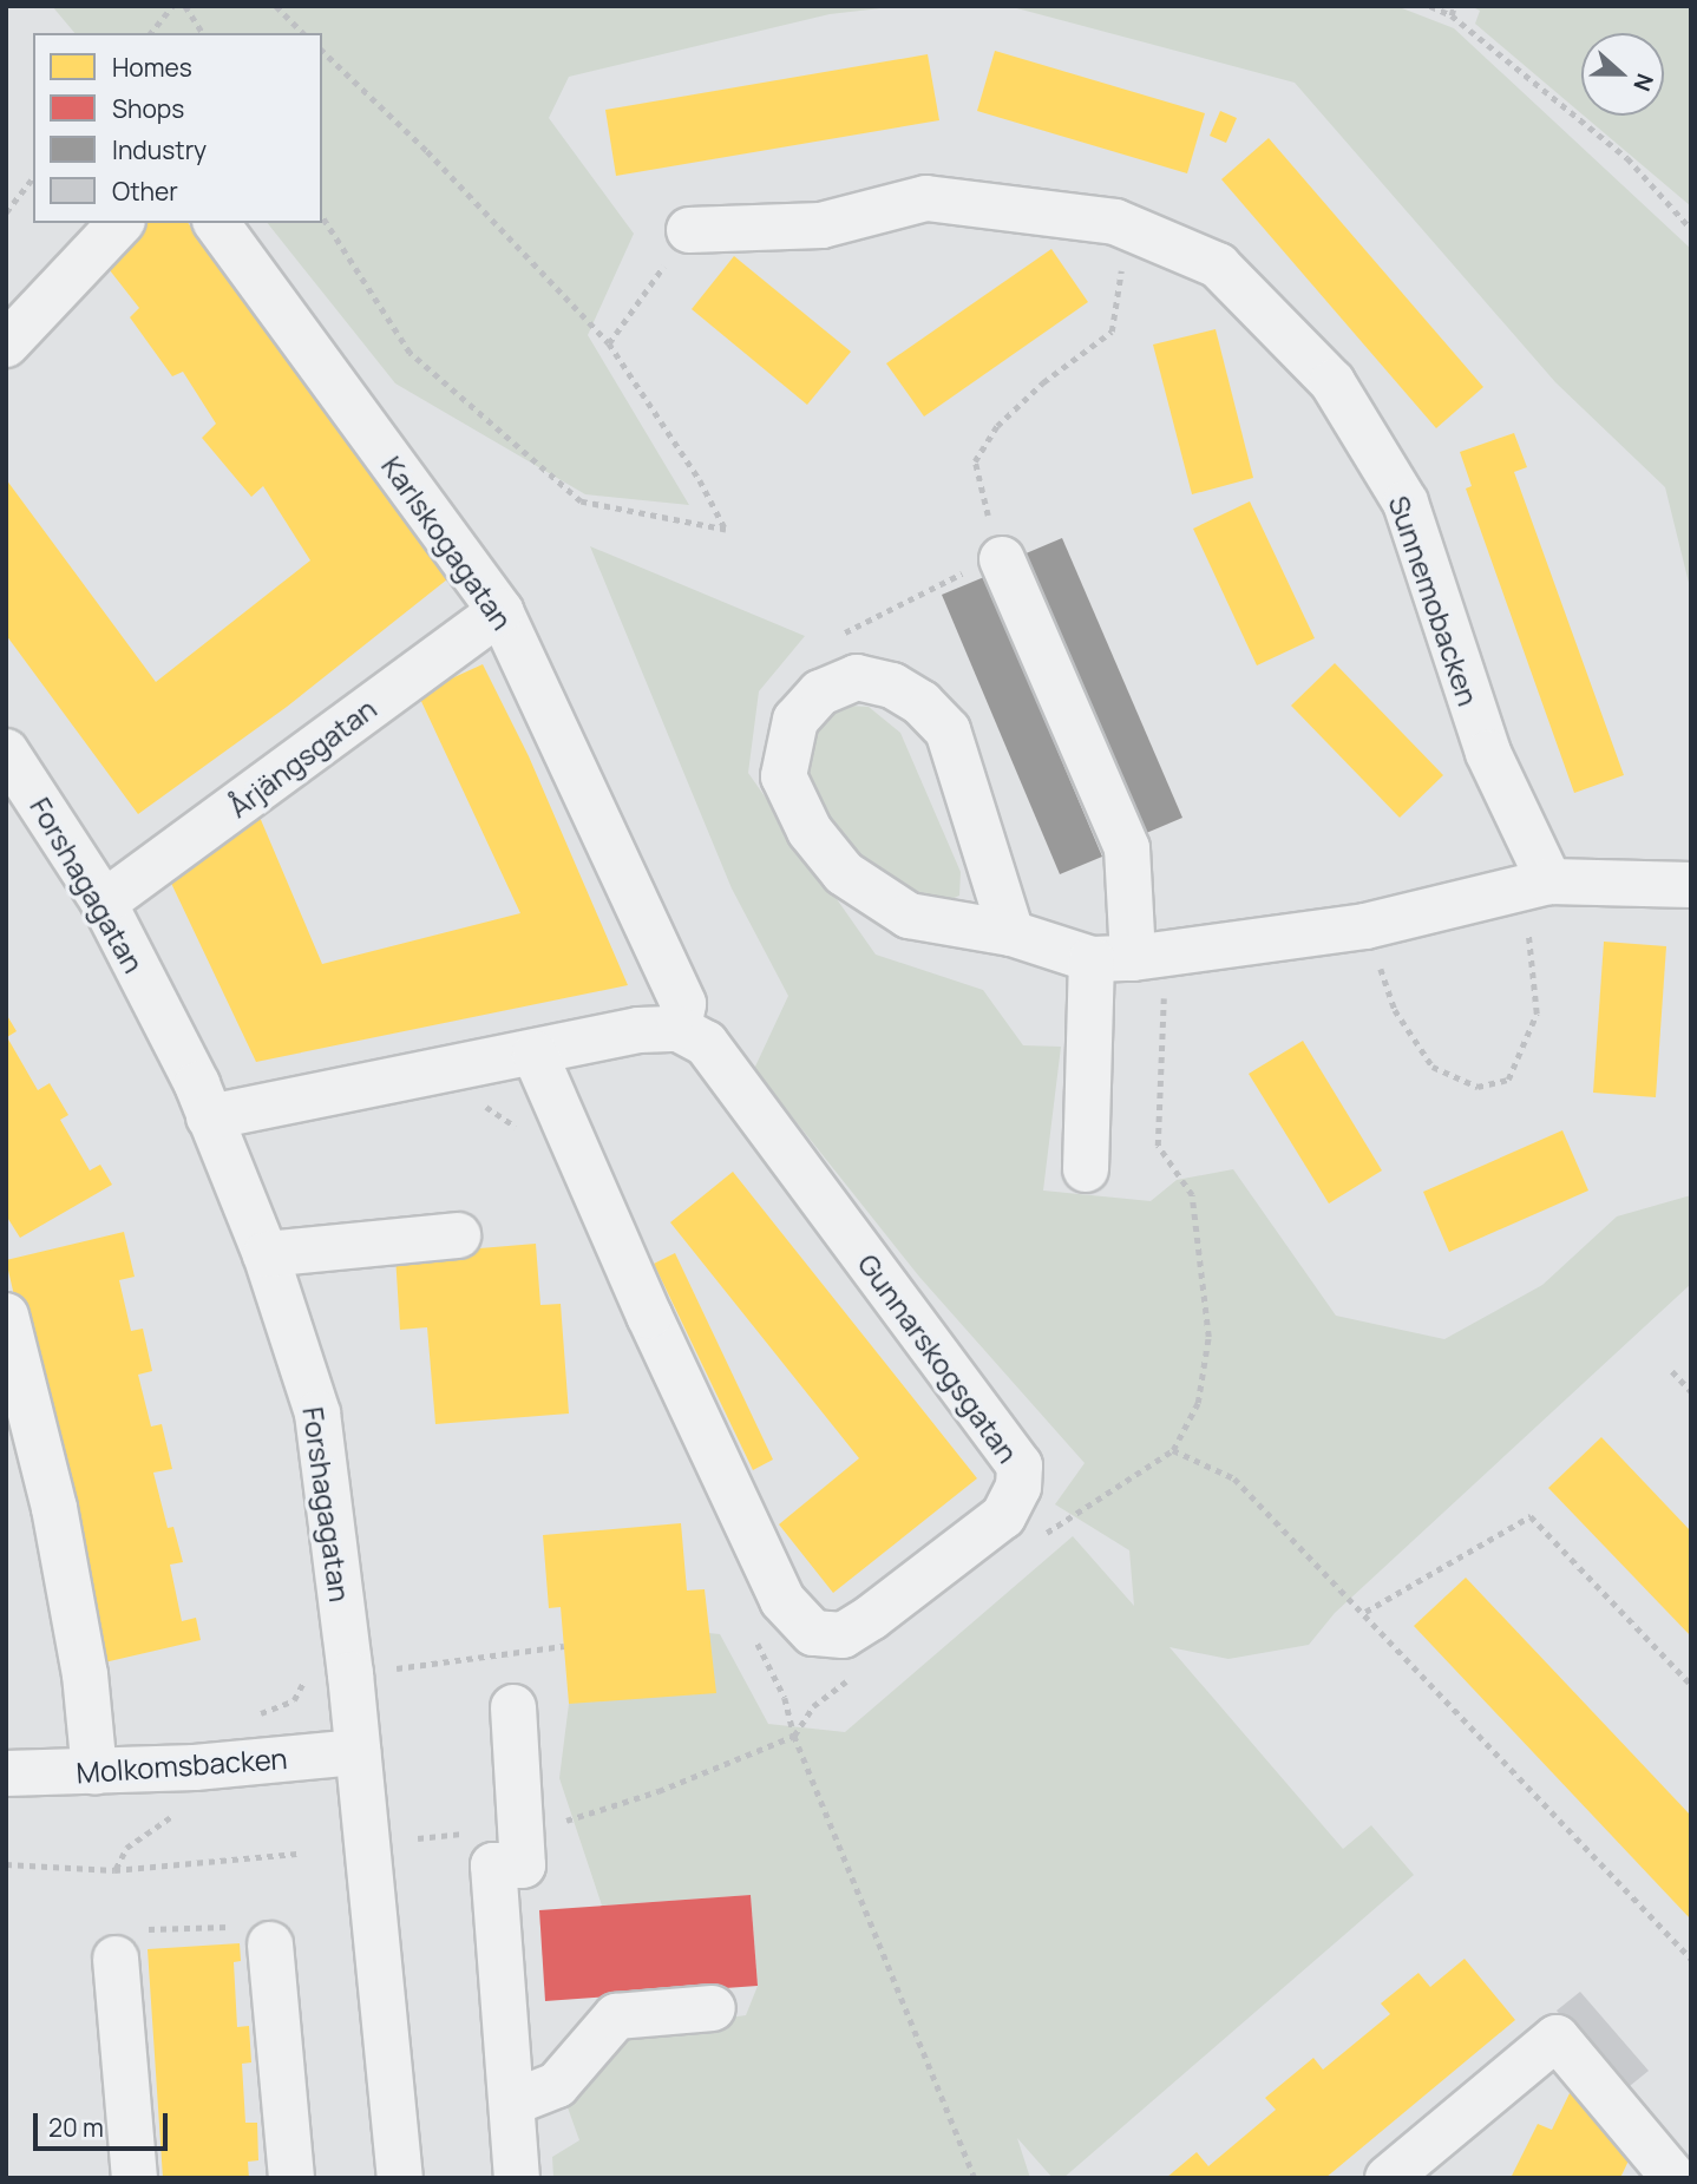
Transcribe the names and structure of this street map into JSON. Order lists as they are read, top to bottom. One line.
{"streets":{"street":["Karlskogagatan","Sunnemobacken","Årjängsgatan","Forshagagatan","Gunnarskogsgatan","Molkomsbacken"]},"crossings":[["Karlskogagatan","Årjängsgatan"],["Karlskogagatan","Gunnarskogsgatan"],["Årjängsgatan","Forshagagatan"],["Forshagagatan","Molkomsbacken"]],"legend":["Homes","Shops","Industry","Other"],"scale_bar":"20 m","north":"right"}
